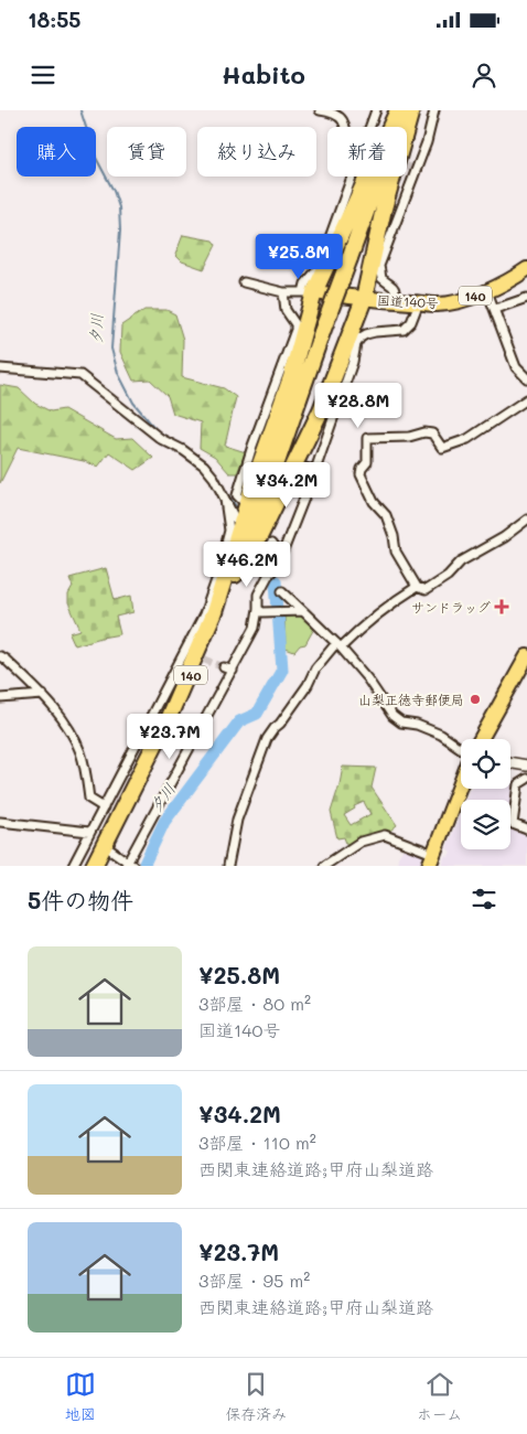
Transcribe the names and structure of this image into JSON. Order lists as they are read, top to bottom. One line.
{"streets":{"highway":["140","国道140号"]},"water":["夕川"],"places":{"health":["サンドラッグ"],"other":["山梨正徳寺郵便局"]},"page":{"status":"18:55","header":"Habito","chip":["購入","賃貸","絞り込み","新着"],"price":["¥25.8M","¥28.8M","¥34.2M","¥46.2M","¥23.7M"],"heading":"5件の物件","list":[{"name":"¥25.8M","note":"3部屋 · 80 m² · 国道140号"},{"name":"¥34.2M","note":"3部屋 · 110 m² · 西関東連絡道路;甲府山梨道路"},{"name":"¥23.7M","note":"3部屋 · 95 m² · 西関東連絡道路;甲府山梨道路"}],"tabs":["地図","保存済み","ホーム"]}}
